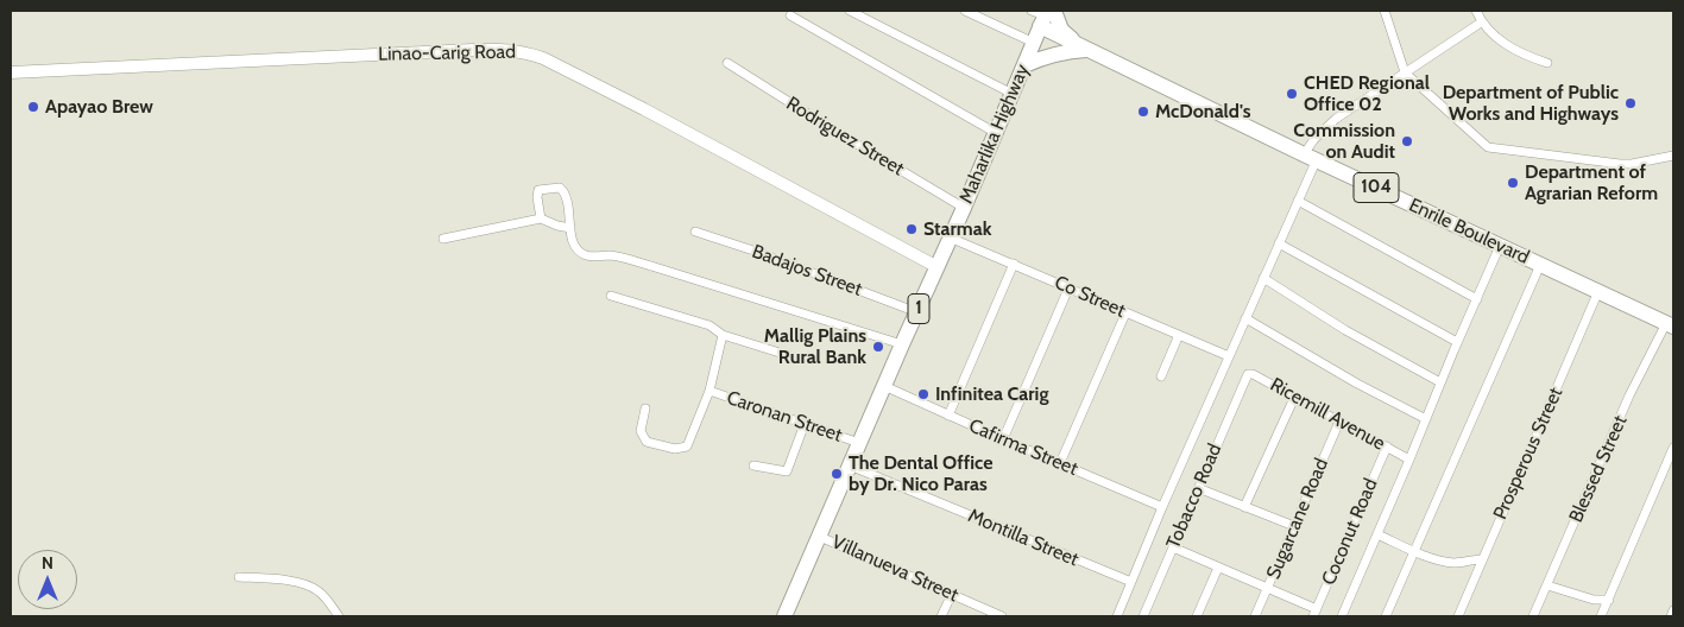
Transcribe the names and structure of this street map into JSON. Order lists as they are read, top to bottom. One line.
{"streets":{"highway":["Maharlika Highway","104","Enrile Boulevard","1"],"main road":["Linao-Carig Road"],"street":["Rodriguez Street","Badajos Street","Co Street","Ricemill Avenue","Caronan Street","Cafirma Street","Prosperous Street","Blessed Street","Tobacco Road","Sugarcane Road","Coconut Road","Montilla Street","Villanueva Street"]},"crossings":[["Linao-Carig Road","Maharlika Highway"],["Maharlika Highway","Rodriguez Street"],["Maharlika Highway","Badajos Street"],["Maharlika Highway","Co Street"],["Maharlika Highway","Caronan Street"],["Maharlika Highway","Cafirma Street"],["Maharlika Highway","Montilla Street"],["Maharlika Highway","Villanueva Street"],["Enrile Boulevard","Prosperous Street"],["Enrile Boulevard","Blessed Street"],["Ricemill Avenue","Tobacco Road"],["Ricemill Avenue","Sugarcane Road"],["Ricemill Avenue","Coconut Road"]],"places":["CHED Regional Office 02","Department of Public Works and Highways","Apayao Brew","McDonald's","Commission on Audit","Department of Agrarian Reform","Starmak","Mallig Plains Rural Bank","Infinitea Carig","The Dental Office by Dr. Nico Paras"],"north":"top"}
